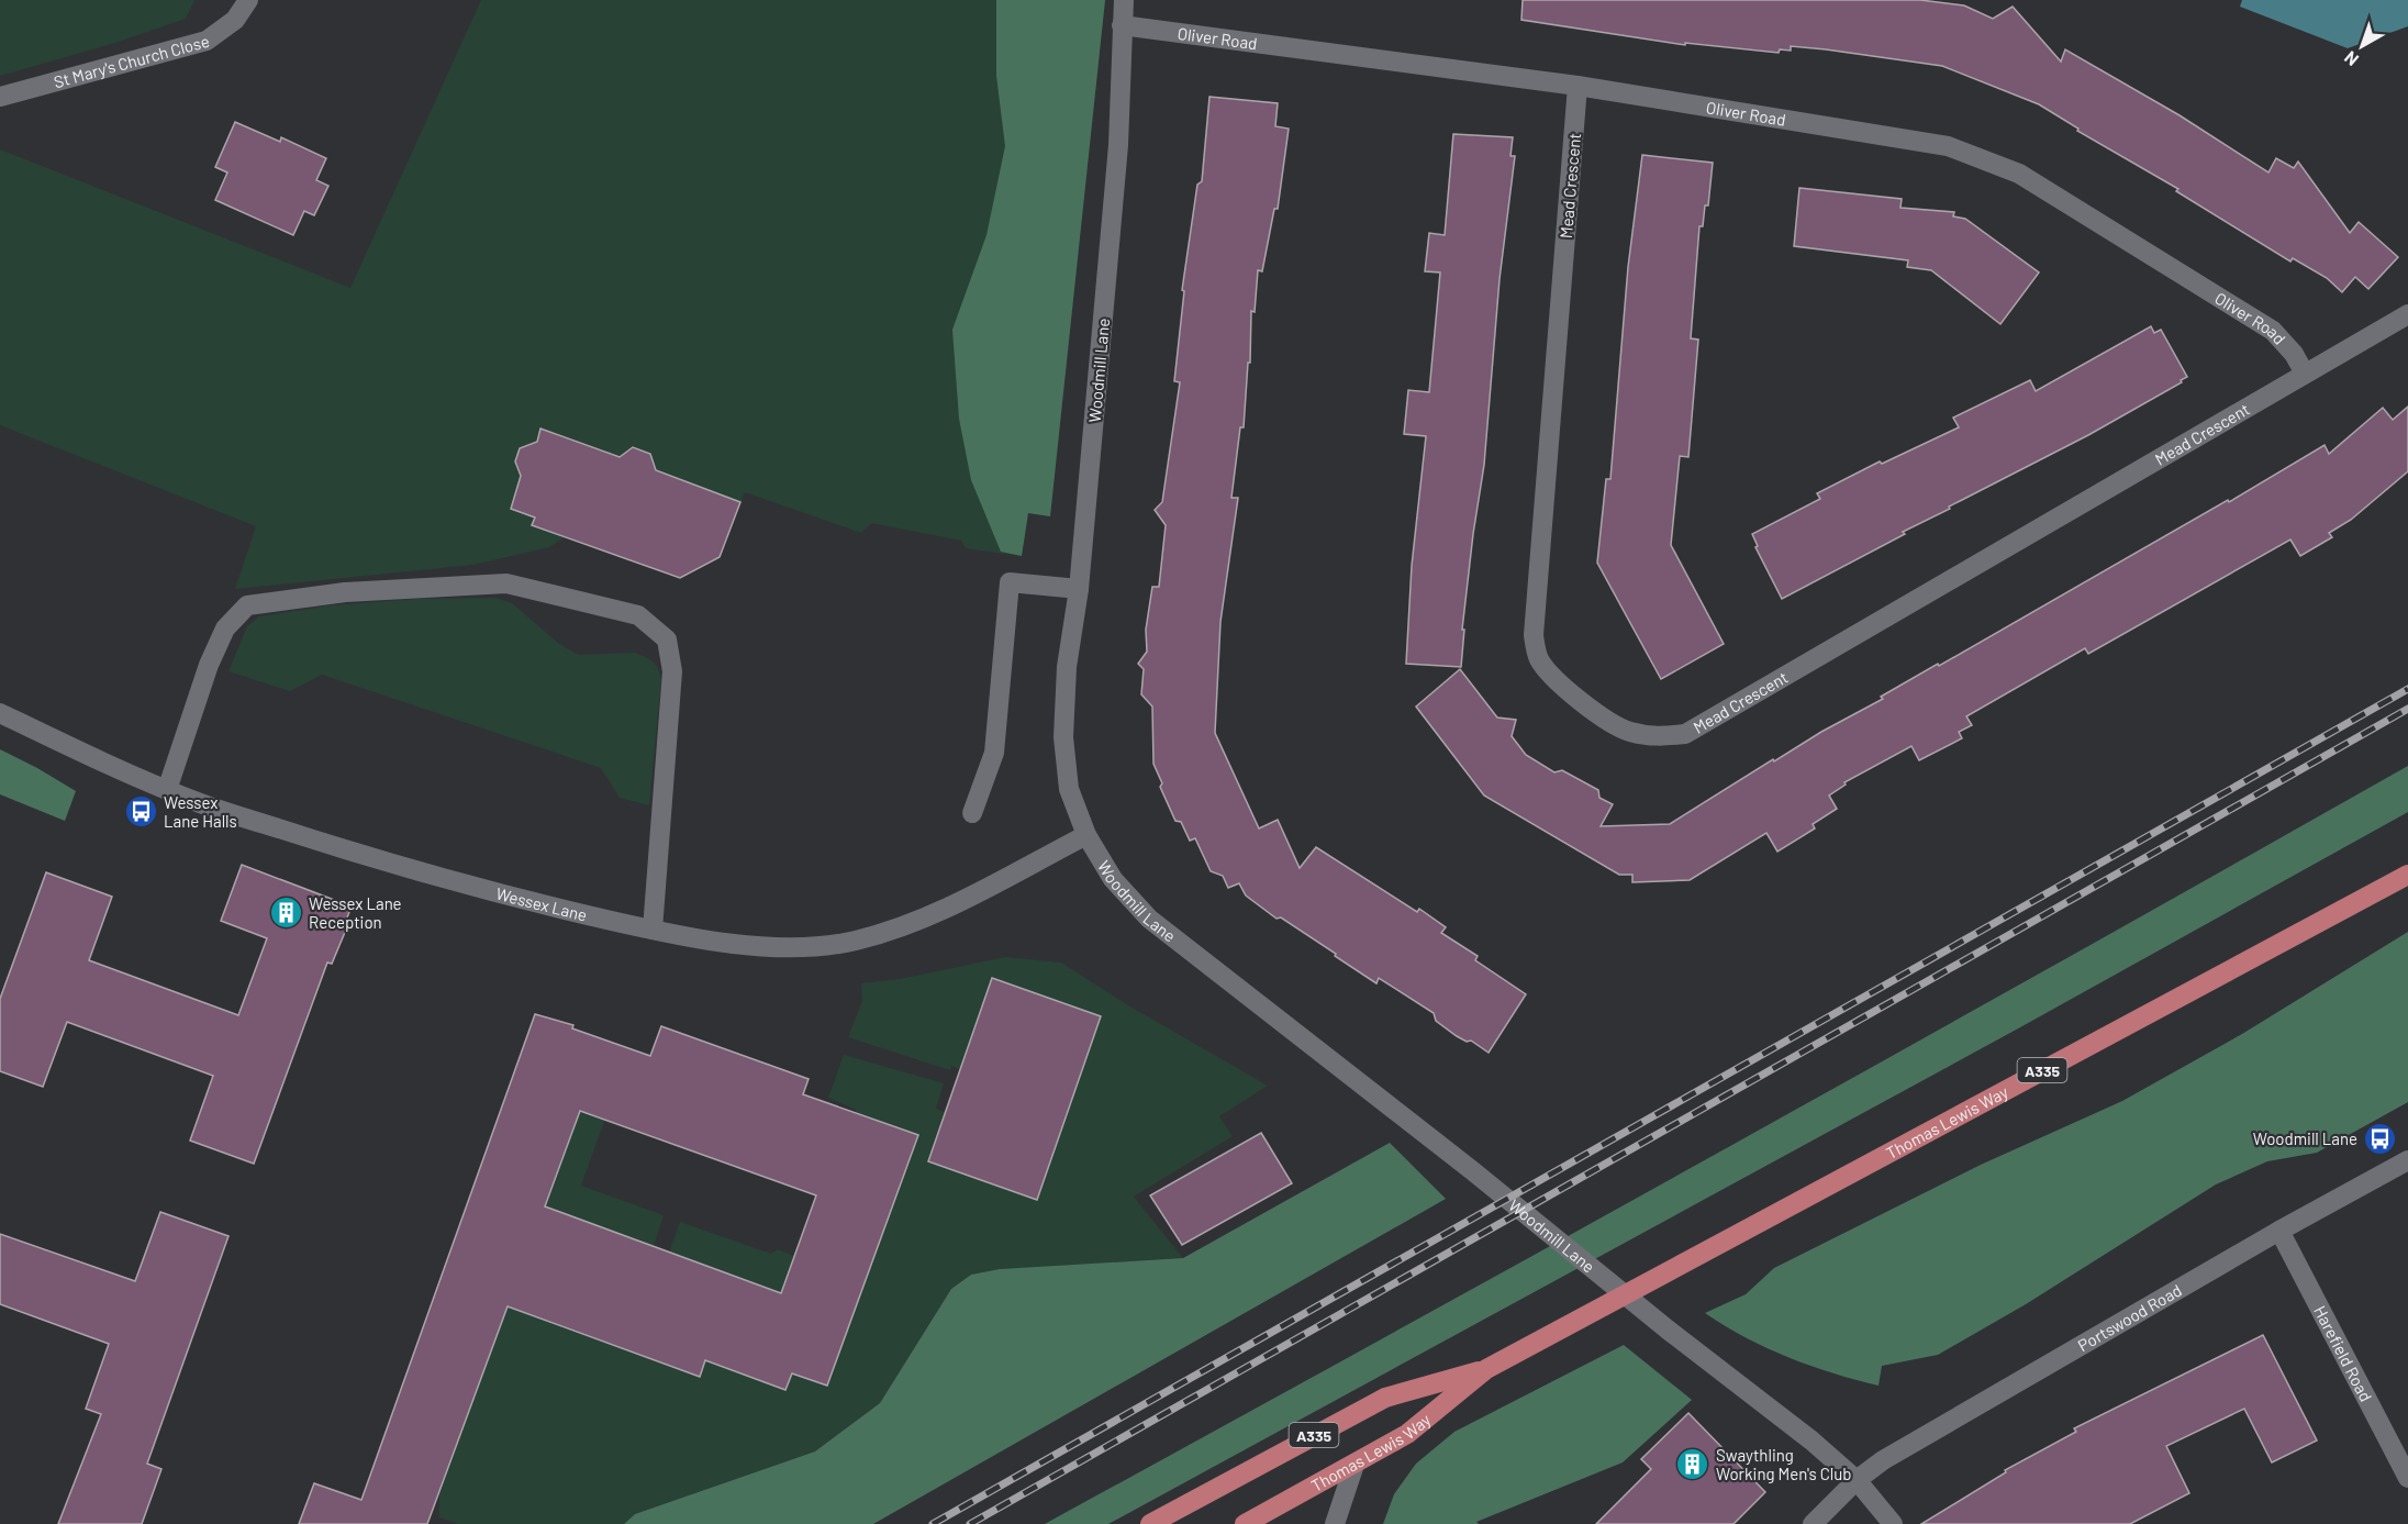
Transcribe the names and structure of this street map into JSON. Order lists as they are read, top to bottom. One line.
{"streets":{"main road":["A335","Thomas Lewis Way"],"street":["Oliver Road","St Mary's Church Close","Mead Crescent","Woodmill Lane","Wessex Lane","Portswood Road","Harefield Road"]},"crossings":[["Oliver Road","Mead Crescent"],["Oliver Road","Woodmill Lane"],["Woodmill Lane","Wessex Lane"],["Woodmill Lane","Portswood Road"],["Portswood Road","Harefield Road"]],"places":{"bus stop":["Wessex Lane Halls","Woodmill Lane"],"building":["Wessex Lane Reception","Swaythling Working Men's Club"]},"north":"bottom left"}
